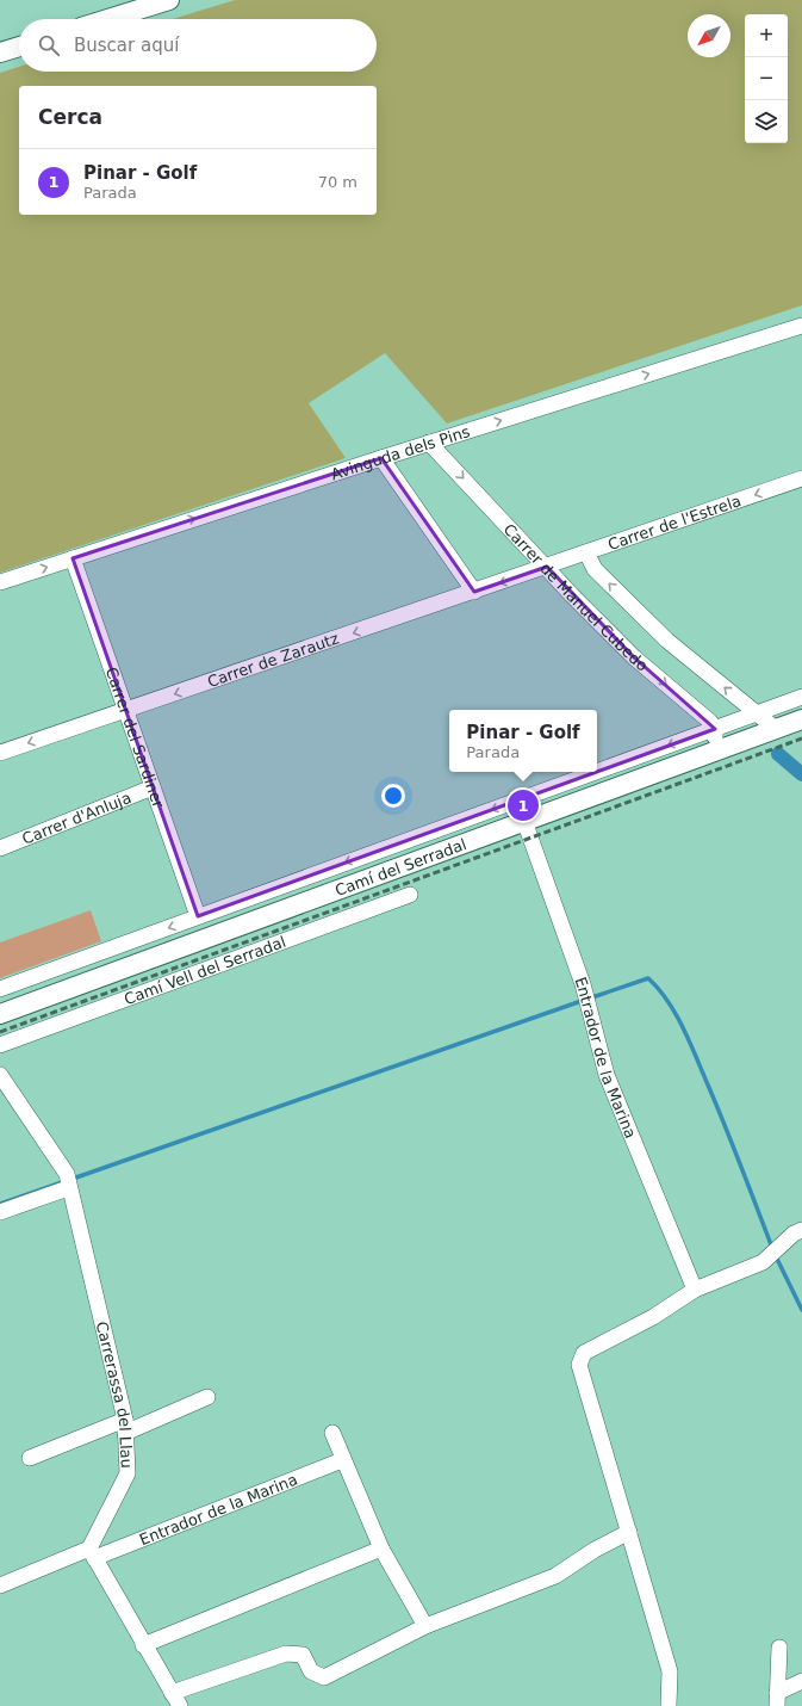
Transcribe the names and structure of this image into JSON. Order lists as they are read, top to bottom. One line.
{"streets":{"street":["Avinguda dels Pins","Carrer de l'Estrela","Carrer de Manuel Cubedo","Carrer de Zarautz","Carrer del Sardiner","Carrer d'Anluja","Camí del Serradal","Camí Vell del Serradal","Entrador de la Marina","Carrerassa del Llau"]},"crossings":[["Avinguda dels Pins","Carrer de Manuel Cubedo"],["Avinguda dels Pins","Carrer del Sardiner"],["Carrer de l'Estrela","Carrer de Manuel Cubedo"],["Carrer de l'Estrela","Carrer de Zarautz"],["Carrer de Manuel Cubedo","Carrer de Zarautz"],["Carrer de Manuel Cubedo","Camí del Serradal"],["Carrer de Zarautz","Carrer del Sardiner"],["Carrer del Sardiner","Carrer d'Anluja"],["Carrer del Sardiner","Camí del Serradal"],["Camí del Serradal","Entrador de la Marina"],["Entrador de la Marina","Carrerassa del Llau"]],"one_way":["Avinguda dels Pins","Carrer de l'Estrela","Carrer de Zarautz"],"north":"bottom left","page":{"map_buttons":["+","−"],"search":"Buscar aquí","heading":"Cerca","list":[{"mark":"1","name":"Pinar - Golf","note":"Parada","value":"70 m"}],"popup":["Pinar - Golf","Parada"],"pins":"1"}}
